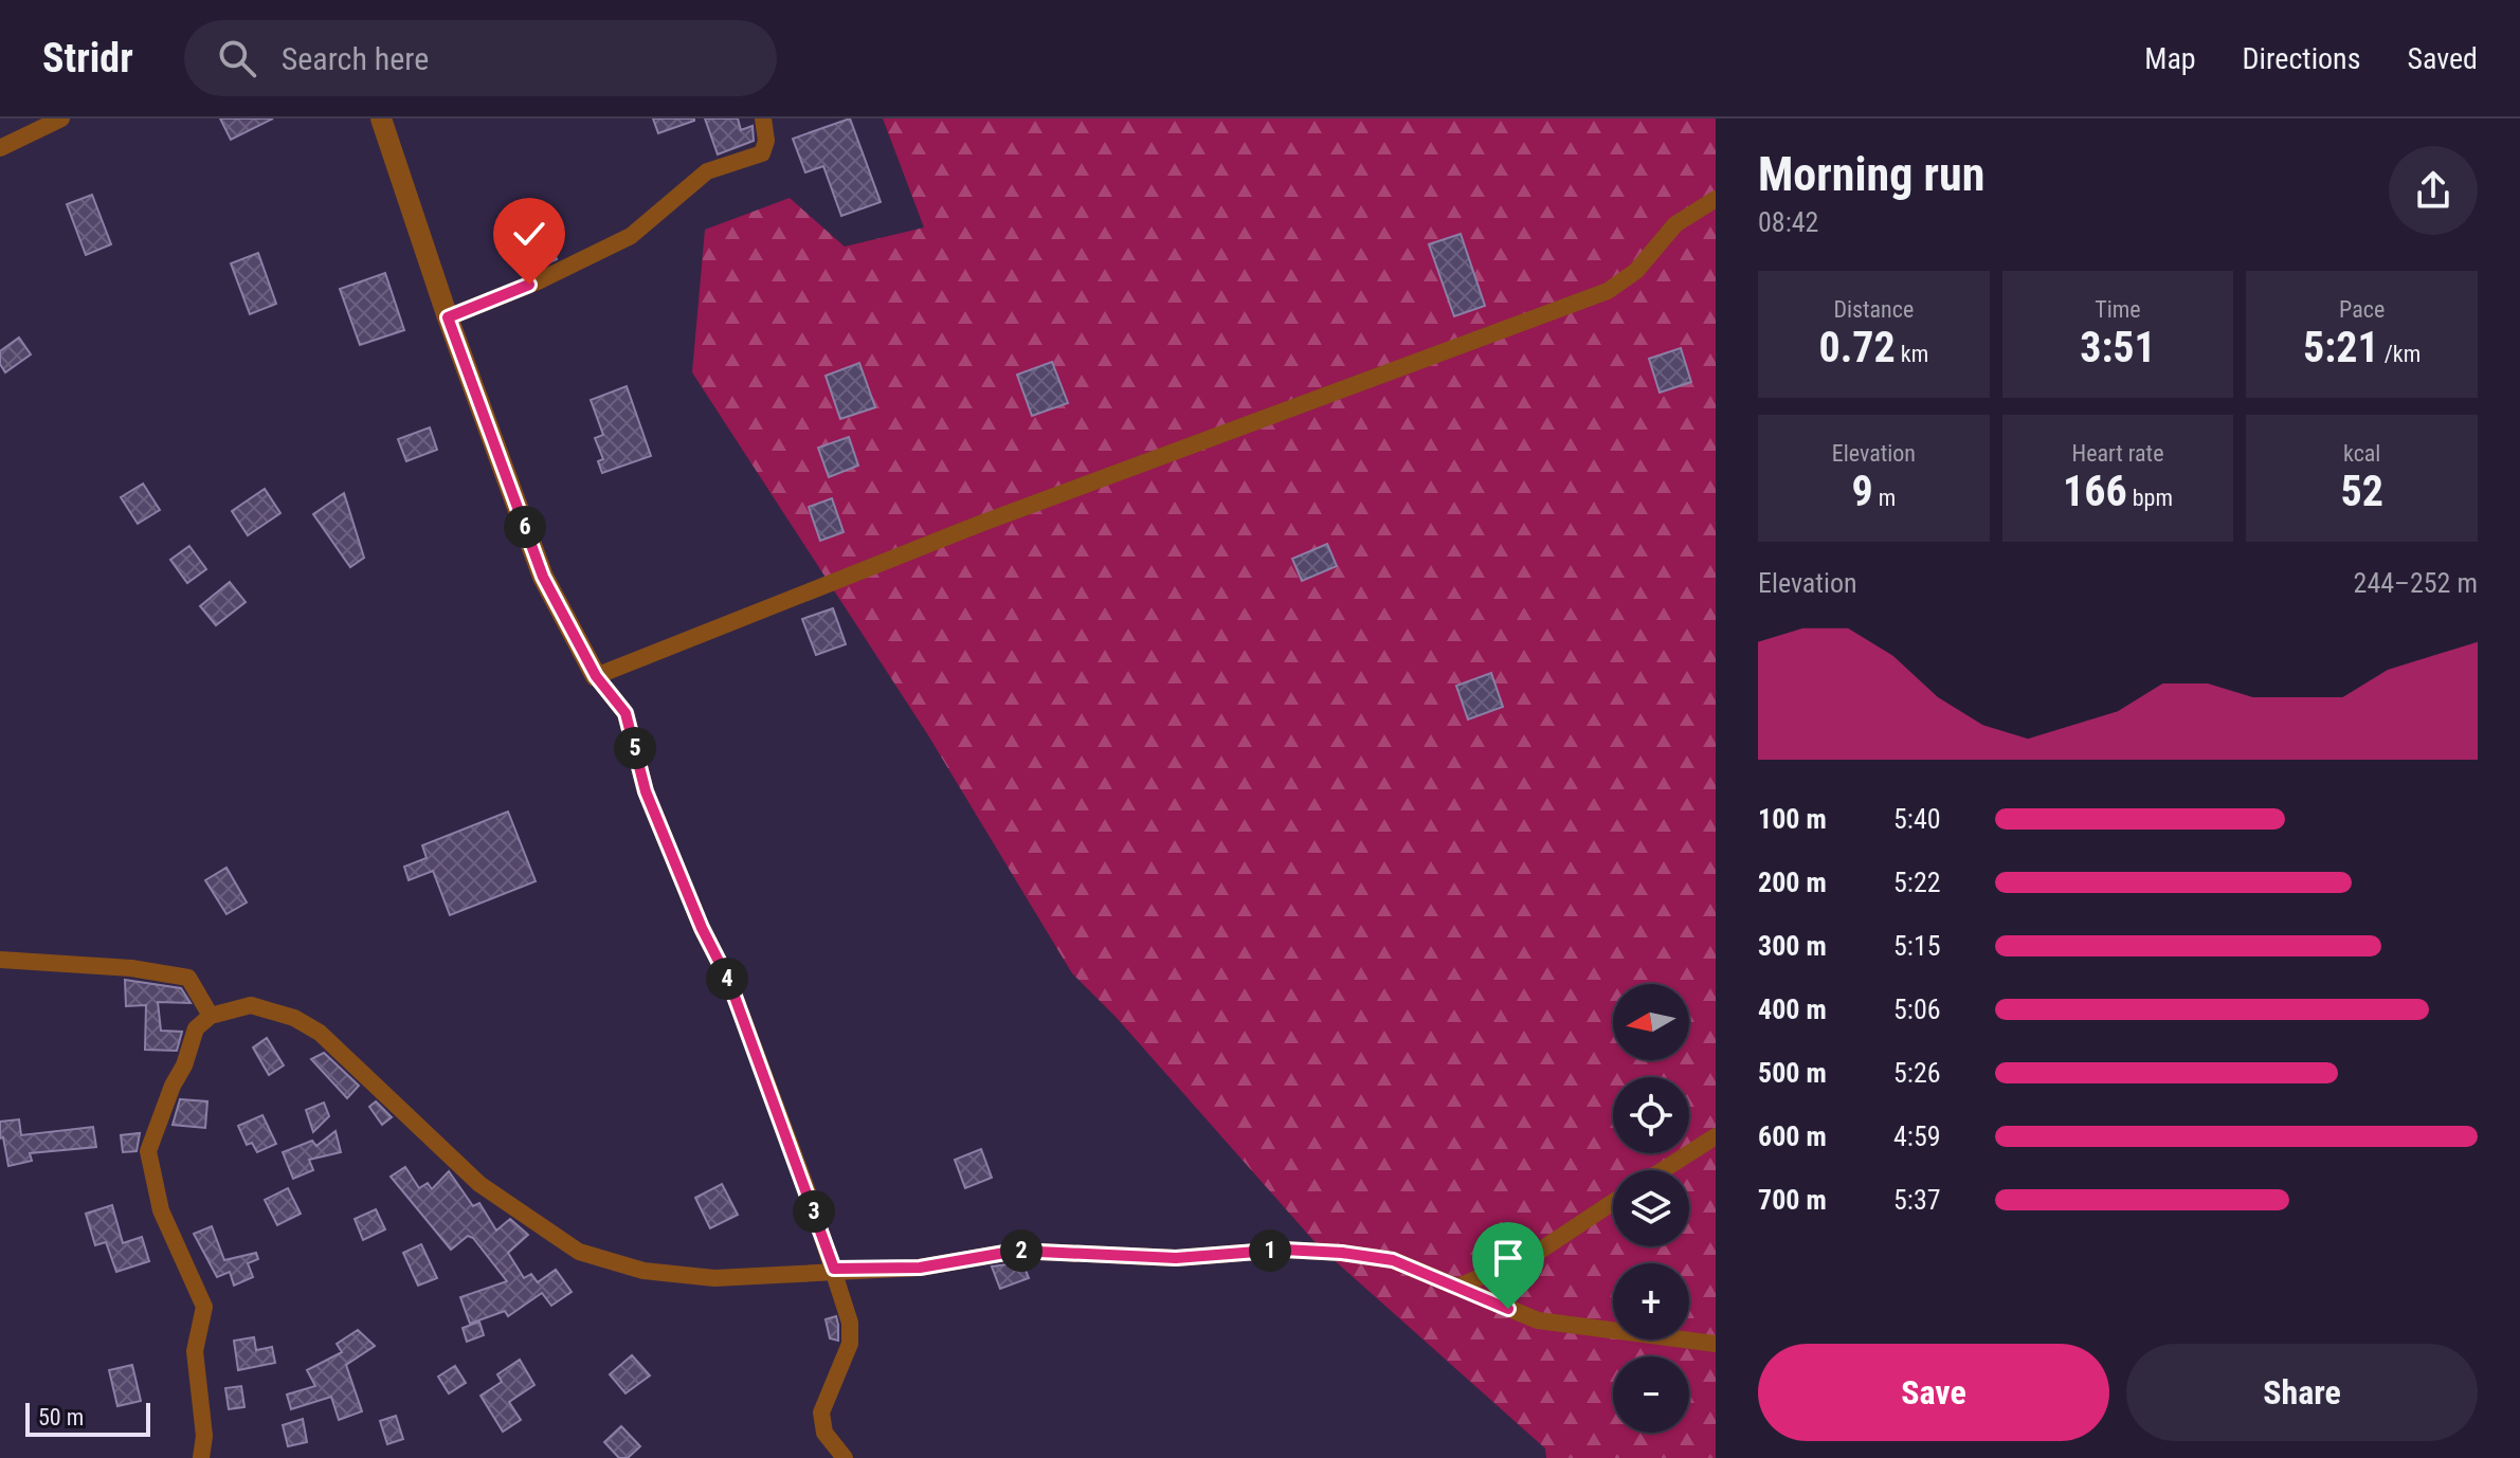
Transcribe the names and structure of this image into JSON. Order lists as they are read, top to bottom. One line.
{"scale_bar":"50 m","north":"left","page":{"header":"Stridr","search":"Search here","nav":["Map","Directions","Saved"],"heading":["Morning run","08:42"],"stats":[["Distance","0.72 km"],["Time","3:51"],["Pace","5:21 /km"],["Elevation","9 m"],["Heart rate","166 bpm"],["kcal","52"]],"pins":["6","5","4","3","1","2"],"chart":["Elevation","244–252 m"],"list":[{"name":"100 m","note":"5:40"},{"name":"200 m","note":"5:22"},{"name":"300 m","note":"5:15"},{"name":"400 m","note":"5:06"},{"name":"500 m","note":"5:26"},{"name":"600 m","note":"4:59"},{"name":"700 m","note":"5:37"}],"map_buttons":["+","−"],"buttons":["Save","Share"],"scale":"50 m"}}
